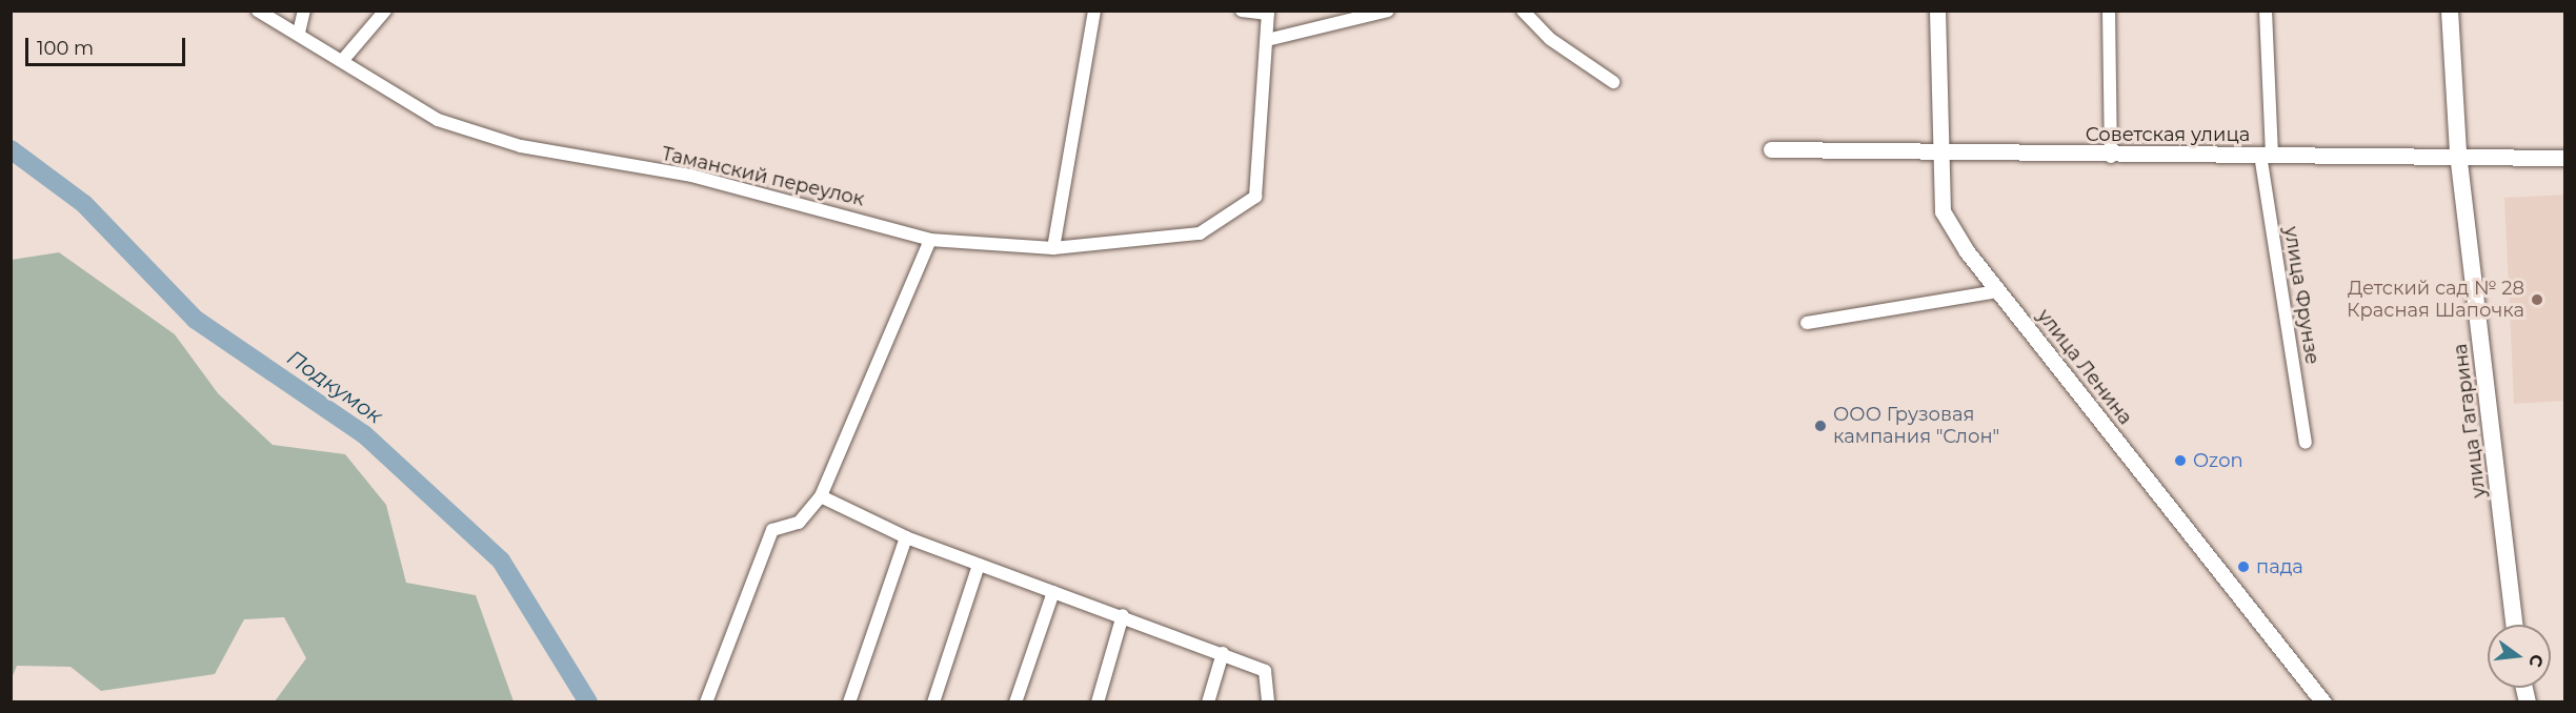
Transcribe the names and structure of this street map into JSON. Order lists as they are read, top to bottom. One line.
{"streets":{"main road":["улица Гагарина"],"street":["Советская улица","Таманский переулок","улица Фрунзе","улица Ленина"]},"crossings":[["Советская улица","улица Фрунзе"],["Советская улица","улица Ленина"],["Советская улица","улица Гагарина"]],"water":["Подкумок"],"places":["Детский сад № 28 Красная Шапочка","ООО Грузовая кампания \"Слон\"","Ozon","пада"],"scale_bar":"100 m","north":"right"}
